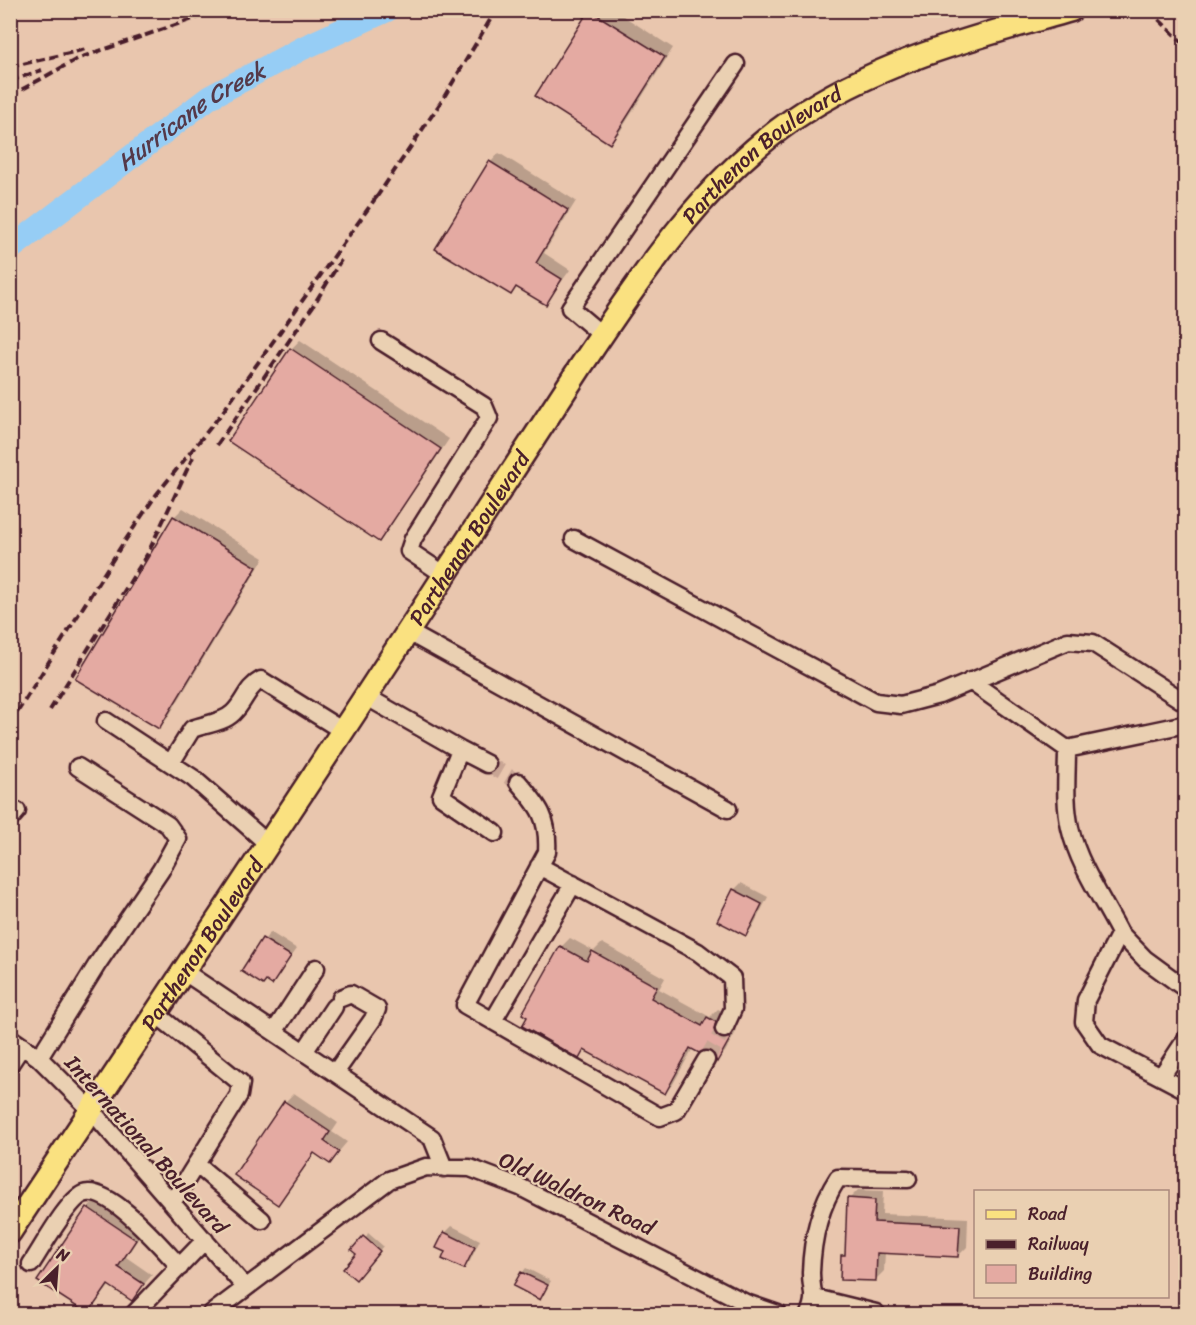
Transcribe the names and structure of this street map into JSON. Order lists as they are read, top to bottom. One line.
{"streets":{"main road":["Parthenon Boulevard"],"street":["International Boulevard","Old Waldron Road"]},"crossings":[["Parthenon Boulevard","International Boulevard"],["International Boulevard","Old Waldron Road"]],"water":["Hurricane Creek"],"legend":["Road","Railway","Building"],"north":"top right"}
